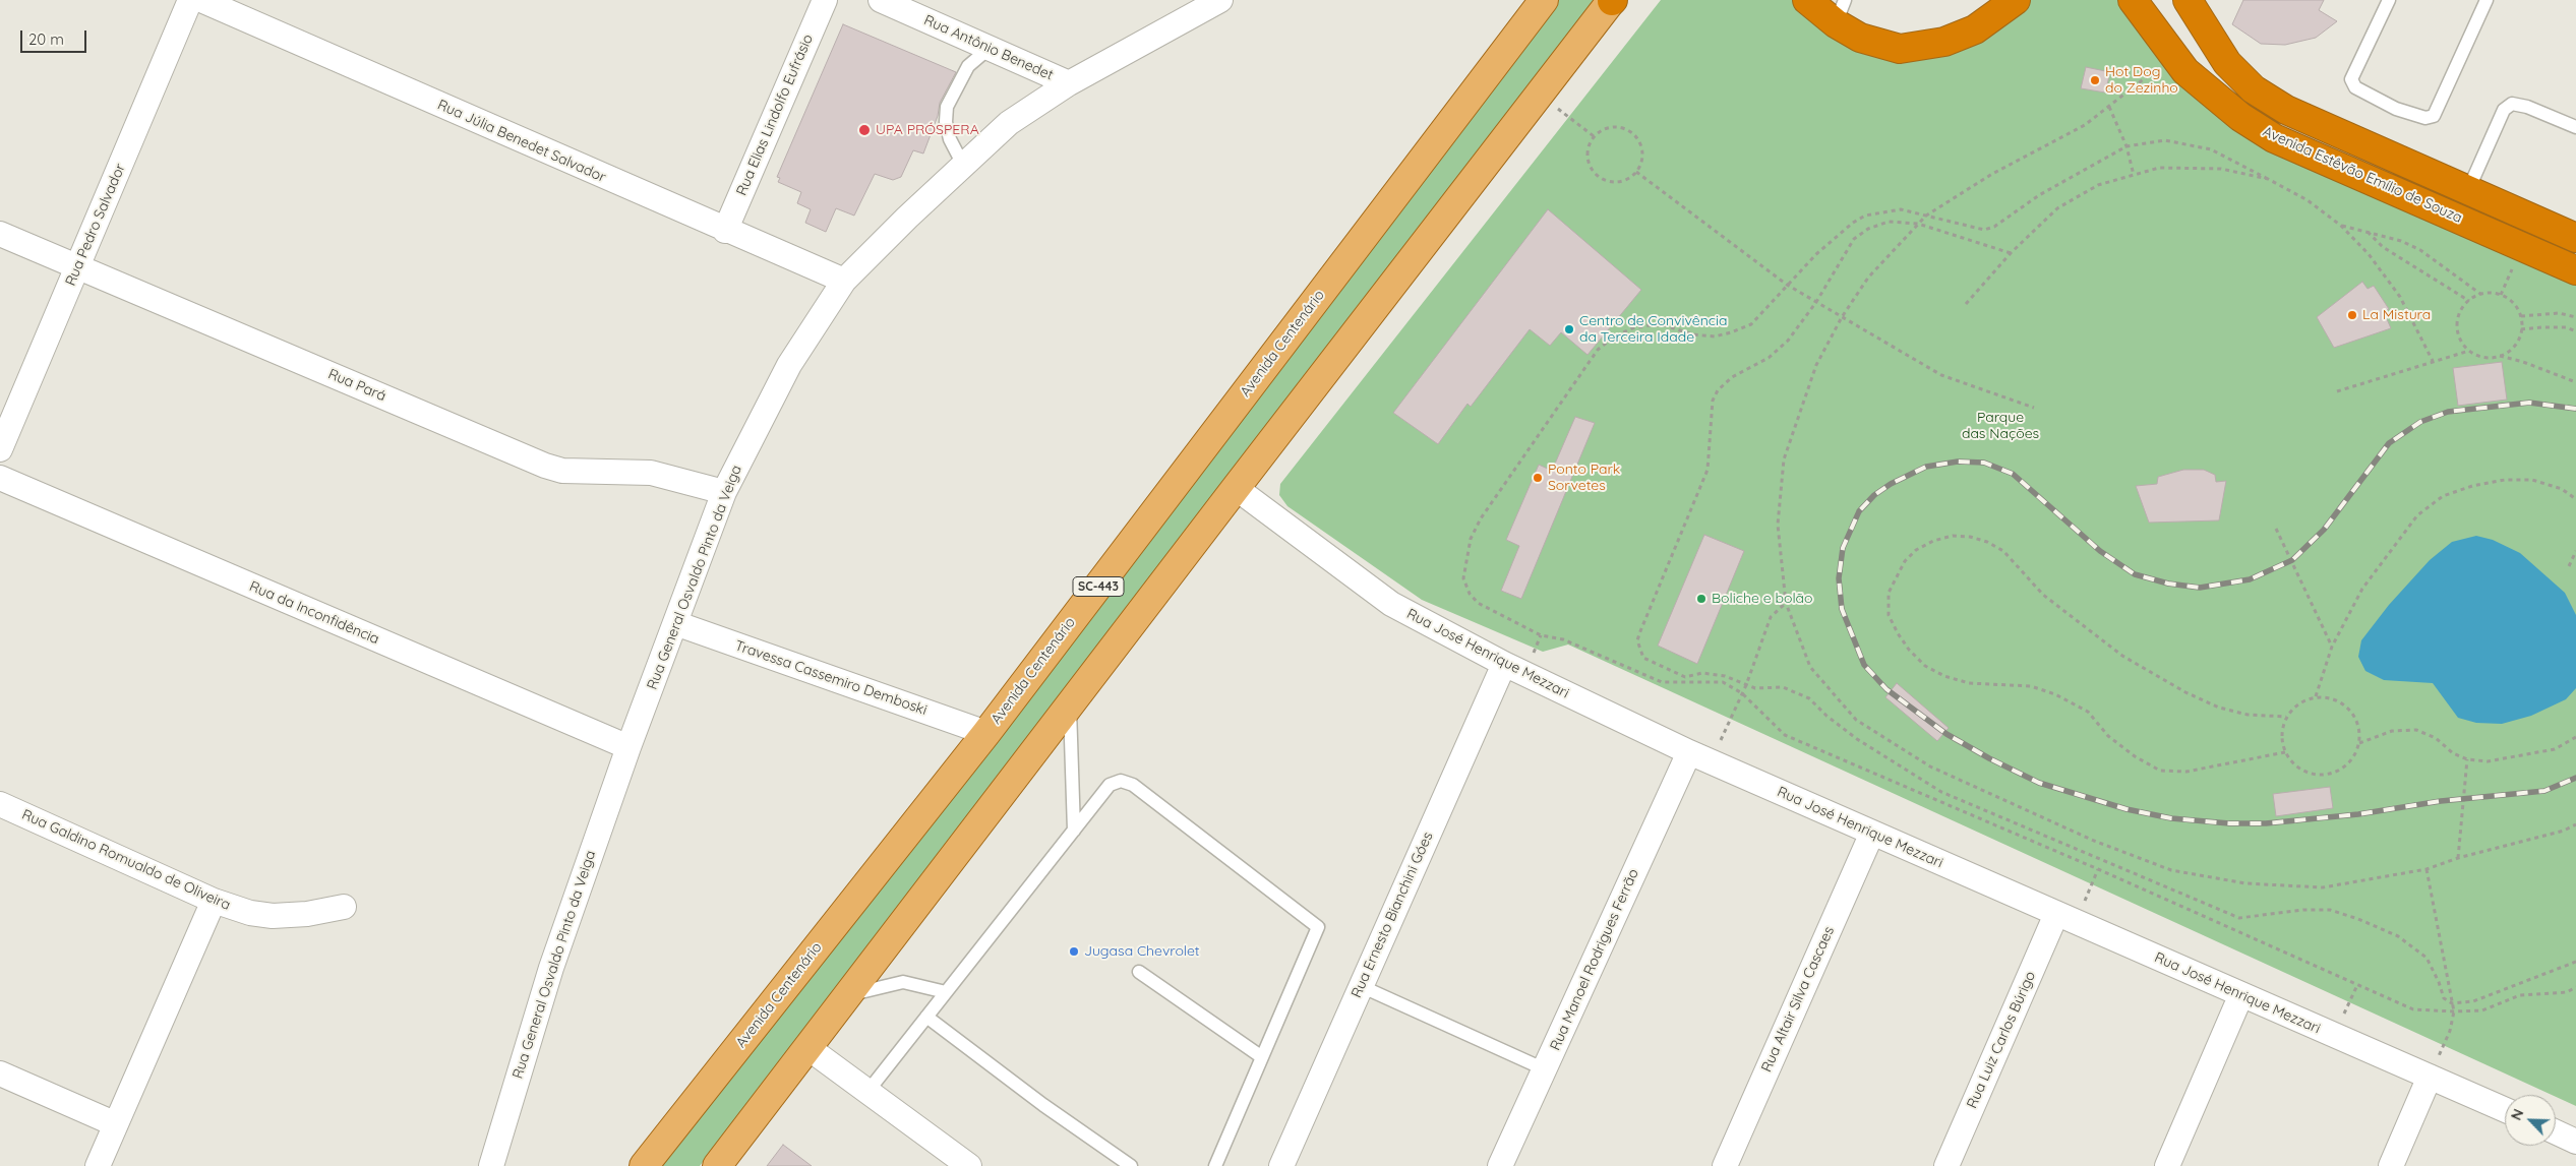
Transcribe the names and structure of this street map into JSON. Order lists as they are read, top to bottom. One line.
{"streets":{"highway":["Avenida Estêvão Emílio de Souza"],"main road":["Avenida Centenário","SC-443"],"street":["Rua Antônio Benedet","Rua Elias Lindolfo Eufrásio","Rua Júlia Benedet Salvador","Rua Pedro Salvador","Rua Pará","Rua General Osvaldo Pinto da Veiga","Rua da Inconfidência","Rua José Henrique Mezzari","Travessa Cassemiro Demboski","Rua Galdino Romualdo de Oliveira","Rua Ernesto Bianchini Góes","Rua Manoel Rodrigues Ferrão","Rua Altair Silva Cascaes","Rua Luiz Carlos Búrigo"]},"crossings":[["Rua Antônio Benedet","Rua General Osvaldo Pinto da Veiga"],["Rua Elias Lindolfo Eufrásio","Rua Júlia Benedet Salvador"],["Rua Júlia Benedet Salvador","Rua General Osvaldo Pinto da Veiga"],["Rua Pedro Salvador","Rua Pará"],["Avenida Centenário","Travessa Cassemiro Demboski"],["Rua Pará","Rua General Osvaldo Pinto da Veiga"],["Rua General Osvaldo Pinto da Veiga","Rua da Inconfidência"],["Rua General Osvaldo Pinto da Veiga","Travessa Cassemiro Demboski"],["Rua José Henrique Mezzari","Rua Ernesto Bianchini Góes"],["Rua José Henrique Mezzari","Rua Manoel Rodrigues Ferrão"],["Rua José Henrique Mezzari","Rua Altair Silva Cascaes"],["Rua José Henrique Mezzari","Rua Luiz Carlos Búrigo"]],"parks":["Parque das Nações"],"places":["Hot Dog do Zezinho","UPA PRÓSPERA","La Mistura","Centro de Convivência da Terceira Idade","Ponto Park Sorvetes","Boliche e bolão","Jugasa Chevrolet"],"scale_bar":"20 m","north":"top left"}
